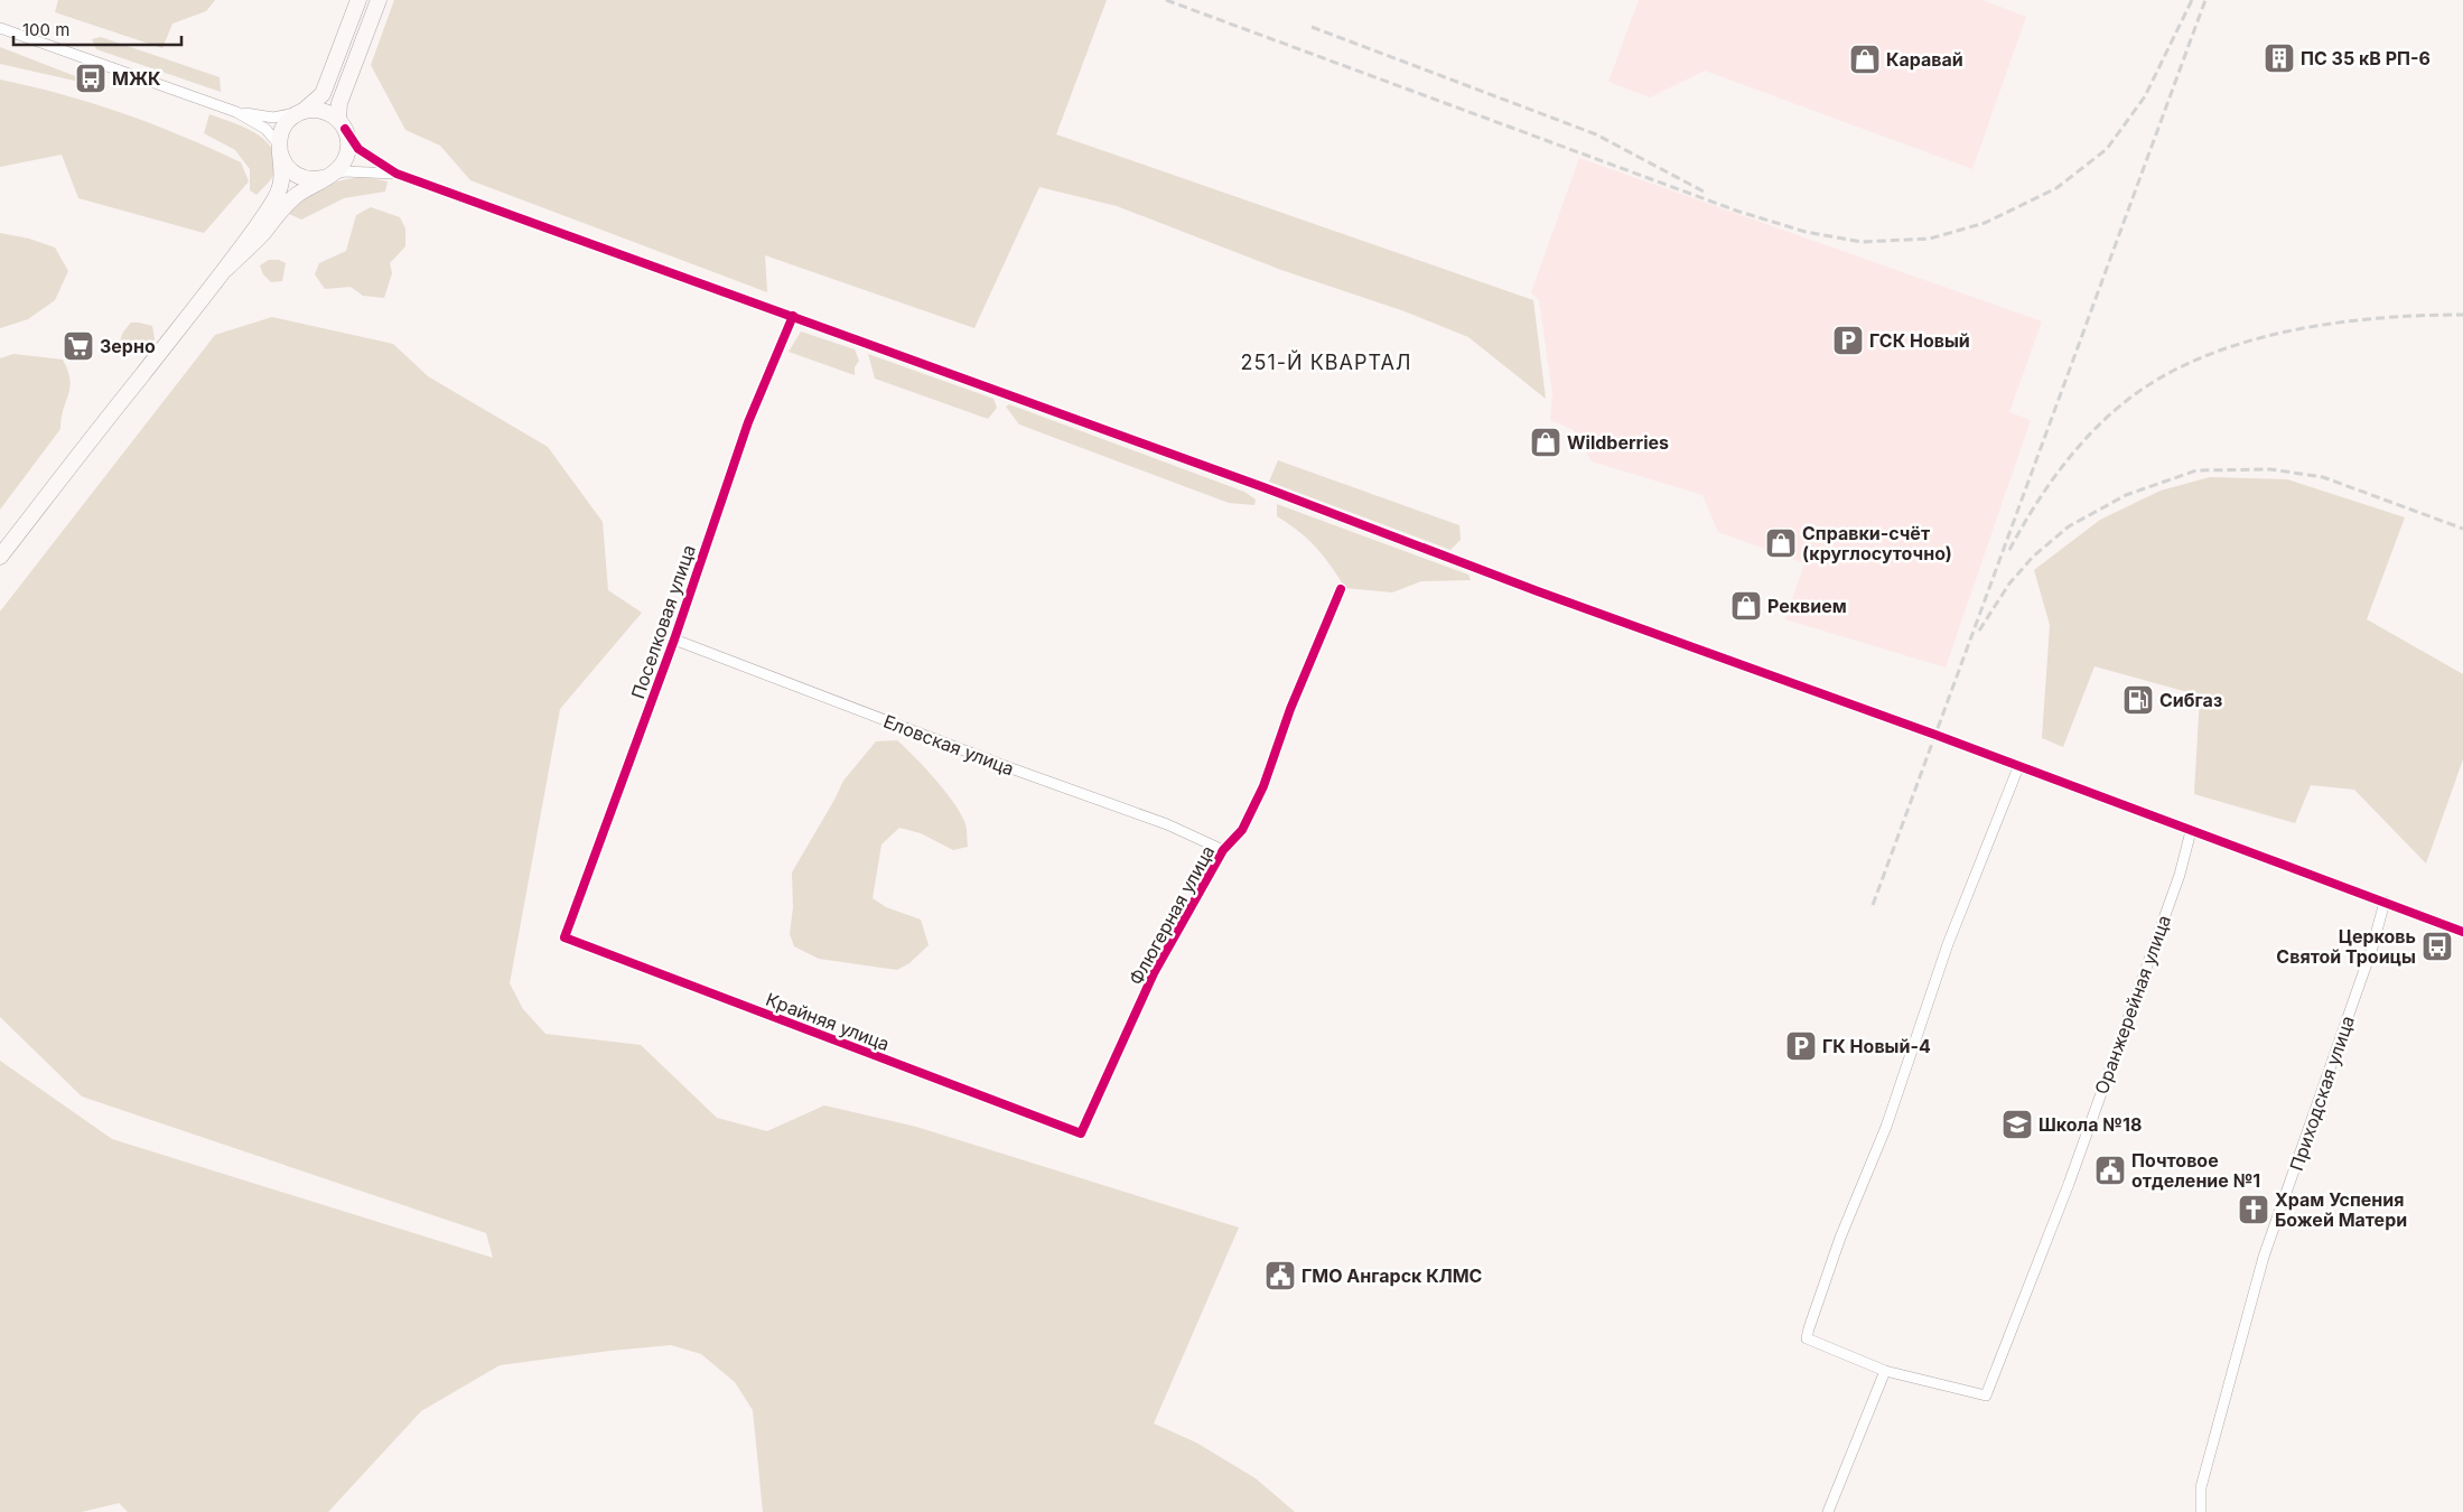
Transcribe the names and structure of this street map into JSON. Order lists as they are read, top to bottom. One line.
{"streets":{"street":["Поселковая улица","Еловская улица","Флюгерная улица","Оранжерейная улица","Крайняя улица","Приходская улица"]},"crossings":[["Поселковая улица","Еловская улица"],["Поселковая улица","Крайняя улица"],["Еловская улица","Флюгерная улица"],["Флюгерная улица","Крайняя улица"]],"districts":["251-Й КВАРТАЛ"],"places":{"building":["ПС 35 кВ РП-6"],"shop":["Каравай","Wildberries","Справки-счёт (круглосуточно)","Реквием"],"bus stop":["МЖК","Церковь Святой Троицы"],"parking":["ГСК Новый","ГК Новый-4"],"supermarket":["Зерно"],"fuel station":["Сибгаз"],"school or university":["Школа №18"],"public building":["Почтовое отделение №1","ГМО Ангарск КЛМС"],"church":["Храм Успения Божей Матери"]},"scale_bar":"100 m"}
